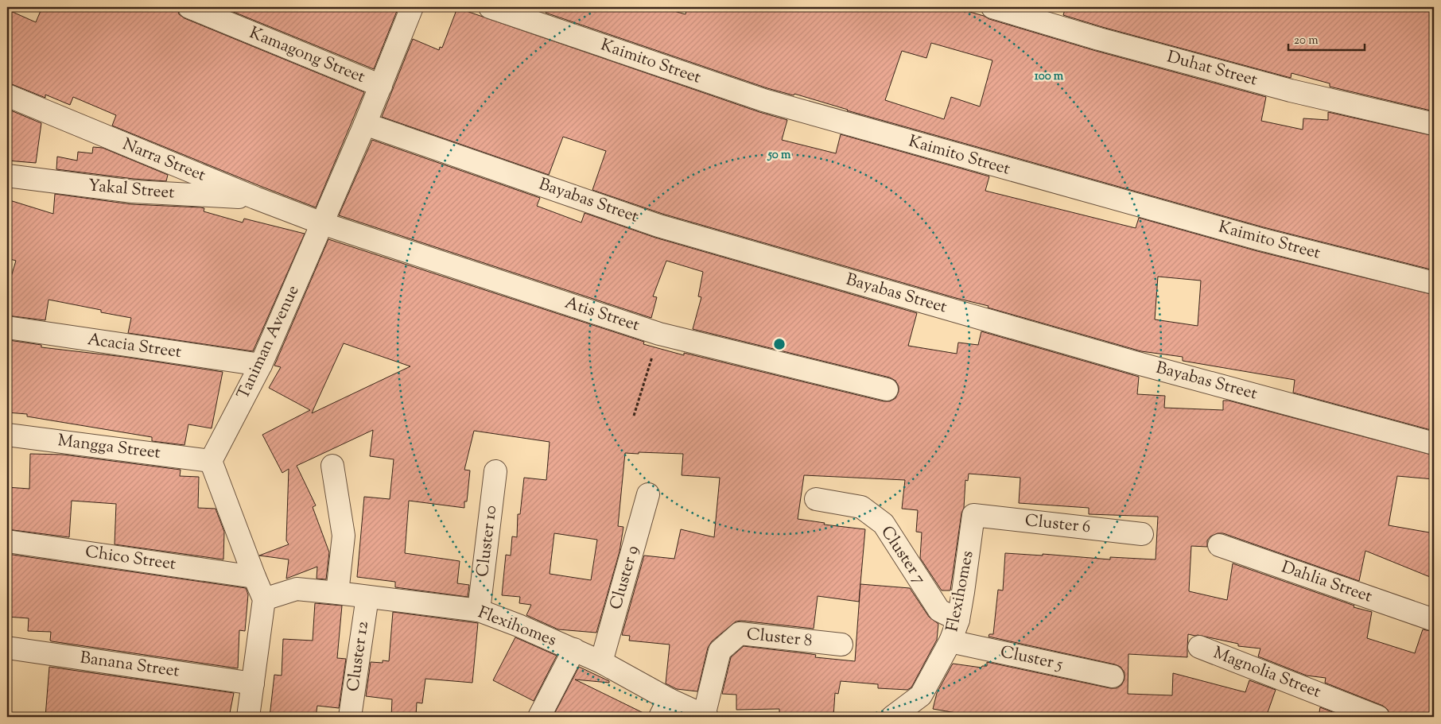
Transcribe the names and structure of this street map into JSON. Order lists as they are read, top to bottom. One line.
{"streets":{"street":["Kamagong Street","Kaimito Street","Duhat Street","Narra Street","Yakal Street","Bayabas Street","Atis Street","Taniman Avenue","Acacia Street","Mangga Street","Cluster 6","Cluster 10","Cluster 7","Chico Street","Cluster 9","Dahlia Street","Flexihomes","Cluster 8","Cluster 12","Cluster 5","Banana Street","Magnolia Street"]},"crossings":[["Kamagong Street","Taniman Avenue"],["Narra Street","Yakal Street"],["Narra Street","Atis Street"],["Narra Street","Taniman Avenue"],["Bayabas Street","Taniman Avenue"],["Atis Street","Taniman Avenue"],["Taniman Avenue","Acacia Street"],["Taniman Avenue","Mangga Street"],["Cluster 6","Flexihomes"],["Cluster 10","Flexihomes"],["Cluster 7","Flexihomes"],["Cluster 9","Flexihomes"],["Flexihomes","Cluster 8"],["Flexihomes","Cluster 12"],["Flexihomes","Cluster 5"]],"scale_bar":"20 m","rings":["100 m","50 m"]}
